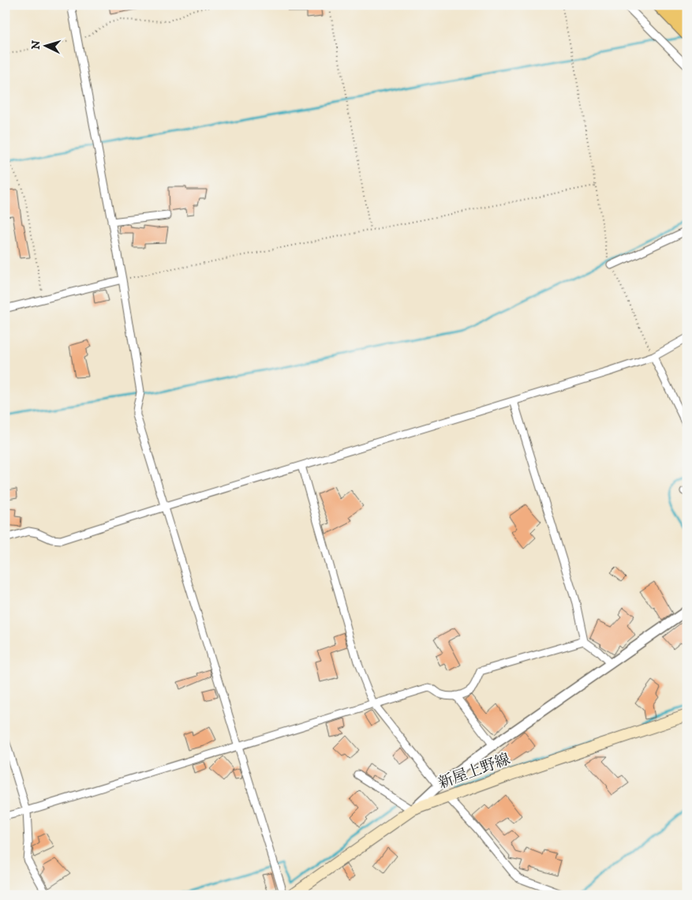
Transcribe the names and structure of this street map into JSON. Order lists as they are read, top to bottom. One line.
{"streets":{"main road":["新屋上野線"]},"north":"left"}
